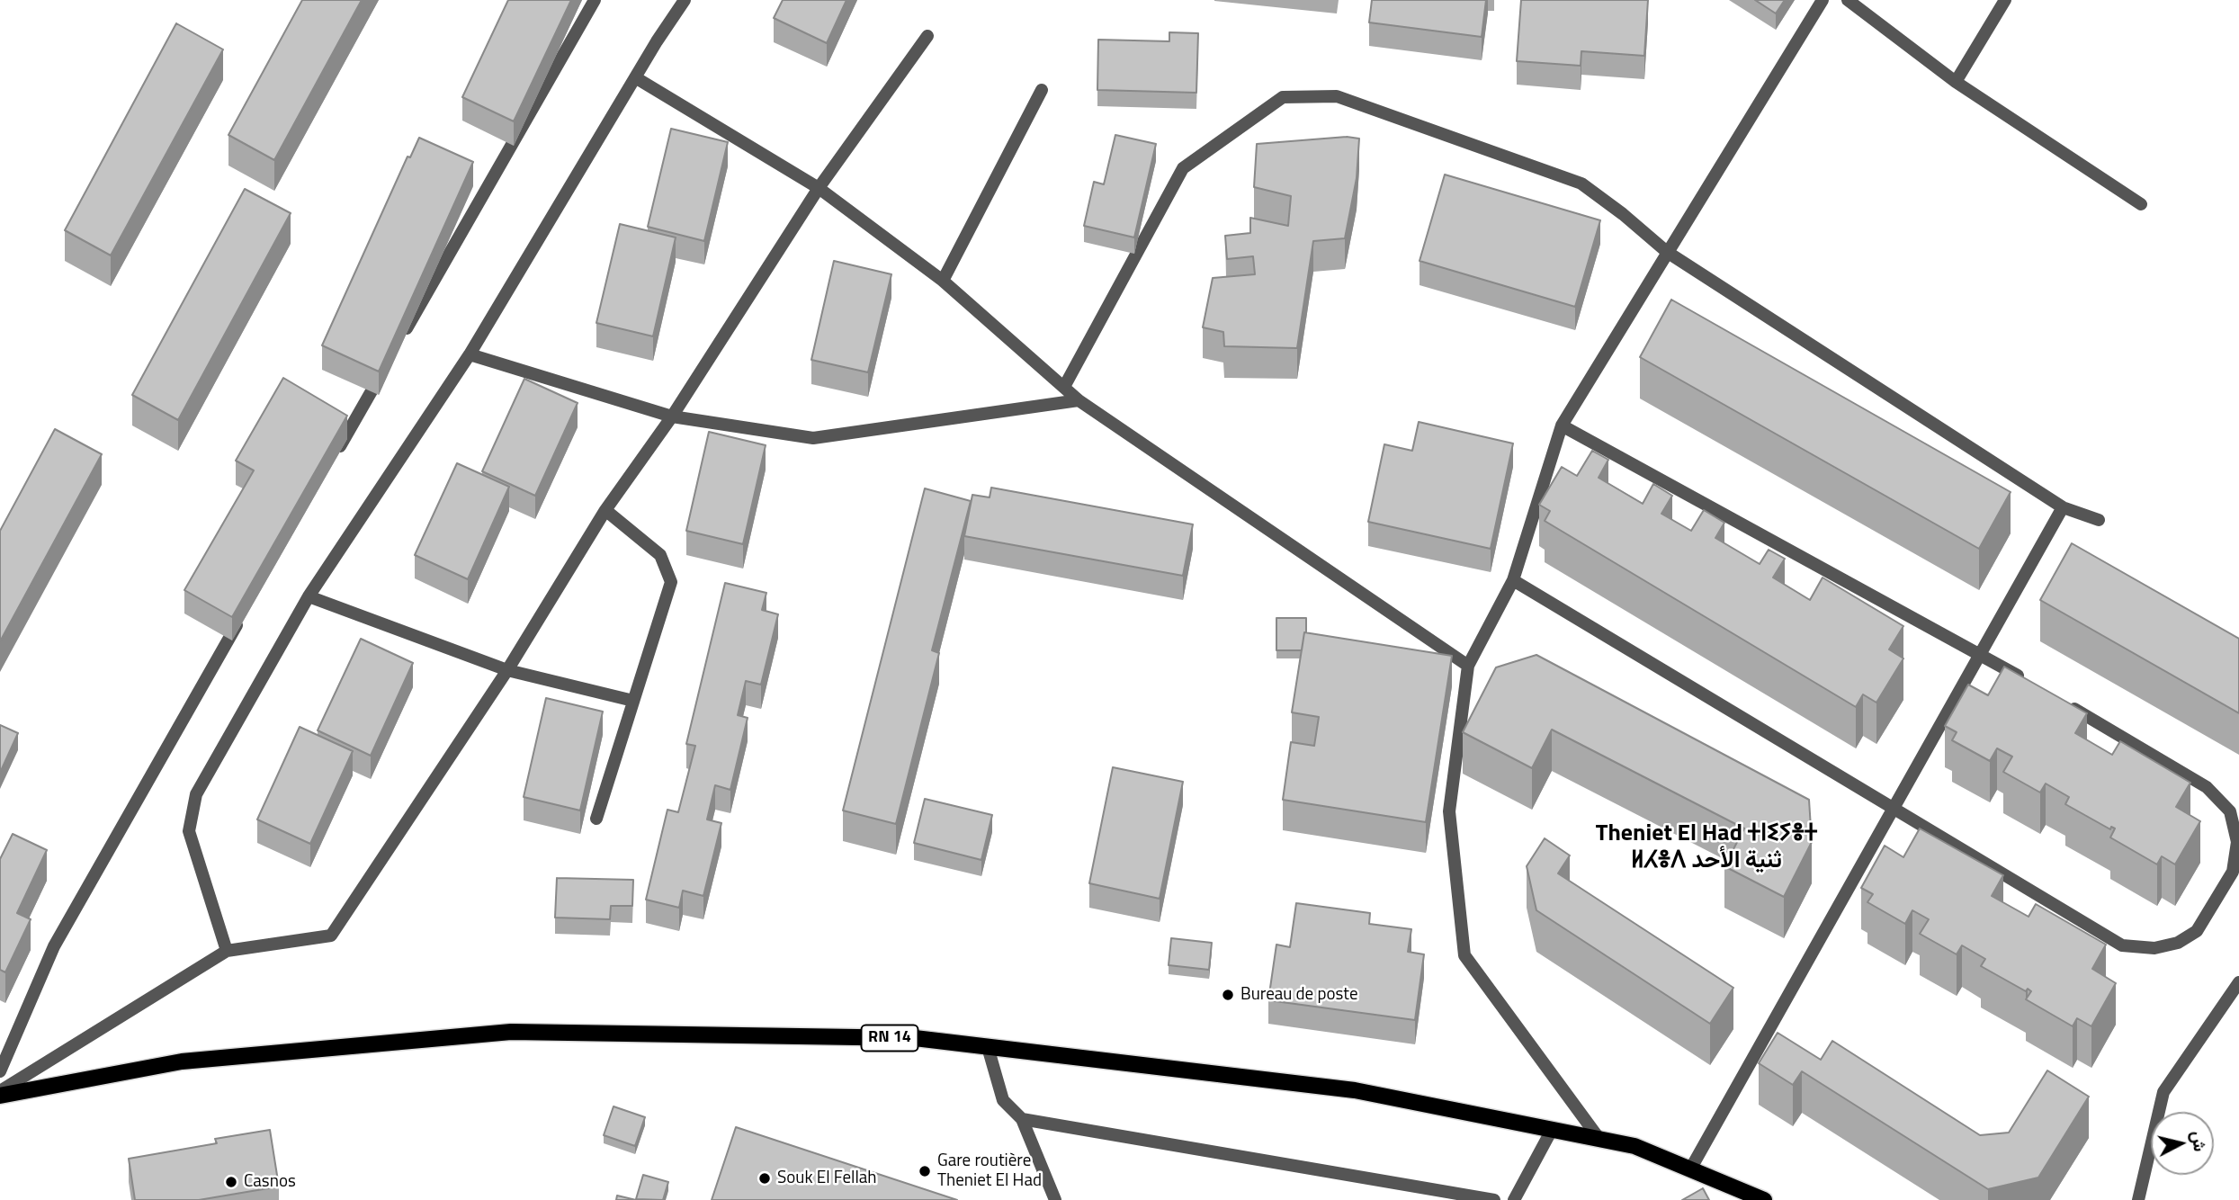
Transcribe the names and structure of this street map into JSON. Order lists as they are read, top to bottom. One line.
{"streets":{"main road":["RN 14"]},"districts":["Theniet El Had ⵜⵏⵉⵢⴻⵜ ⵍⵃⴻⴷ ثنية الأحد"],"places":["Bureau de poste","Gare routière Theniet El Had","Souk El Fellah","Casnos"],"north":"right"}
